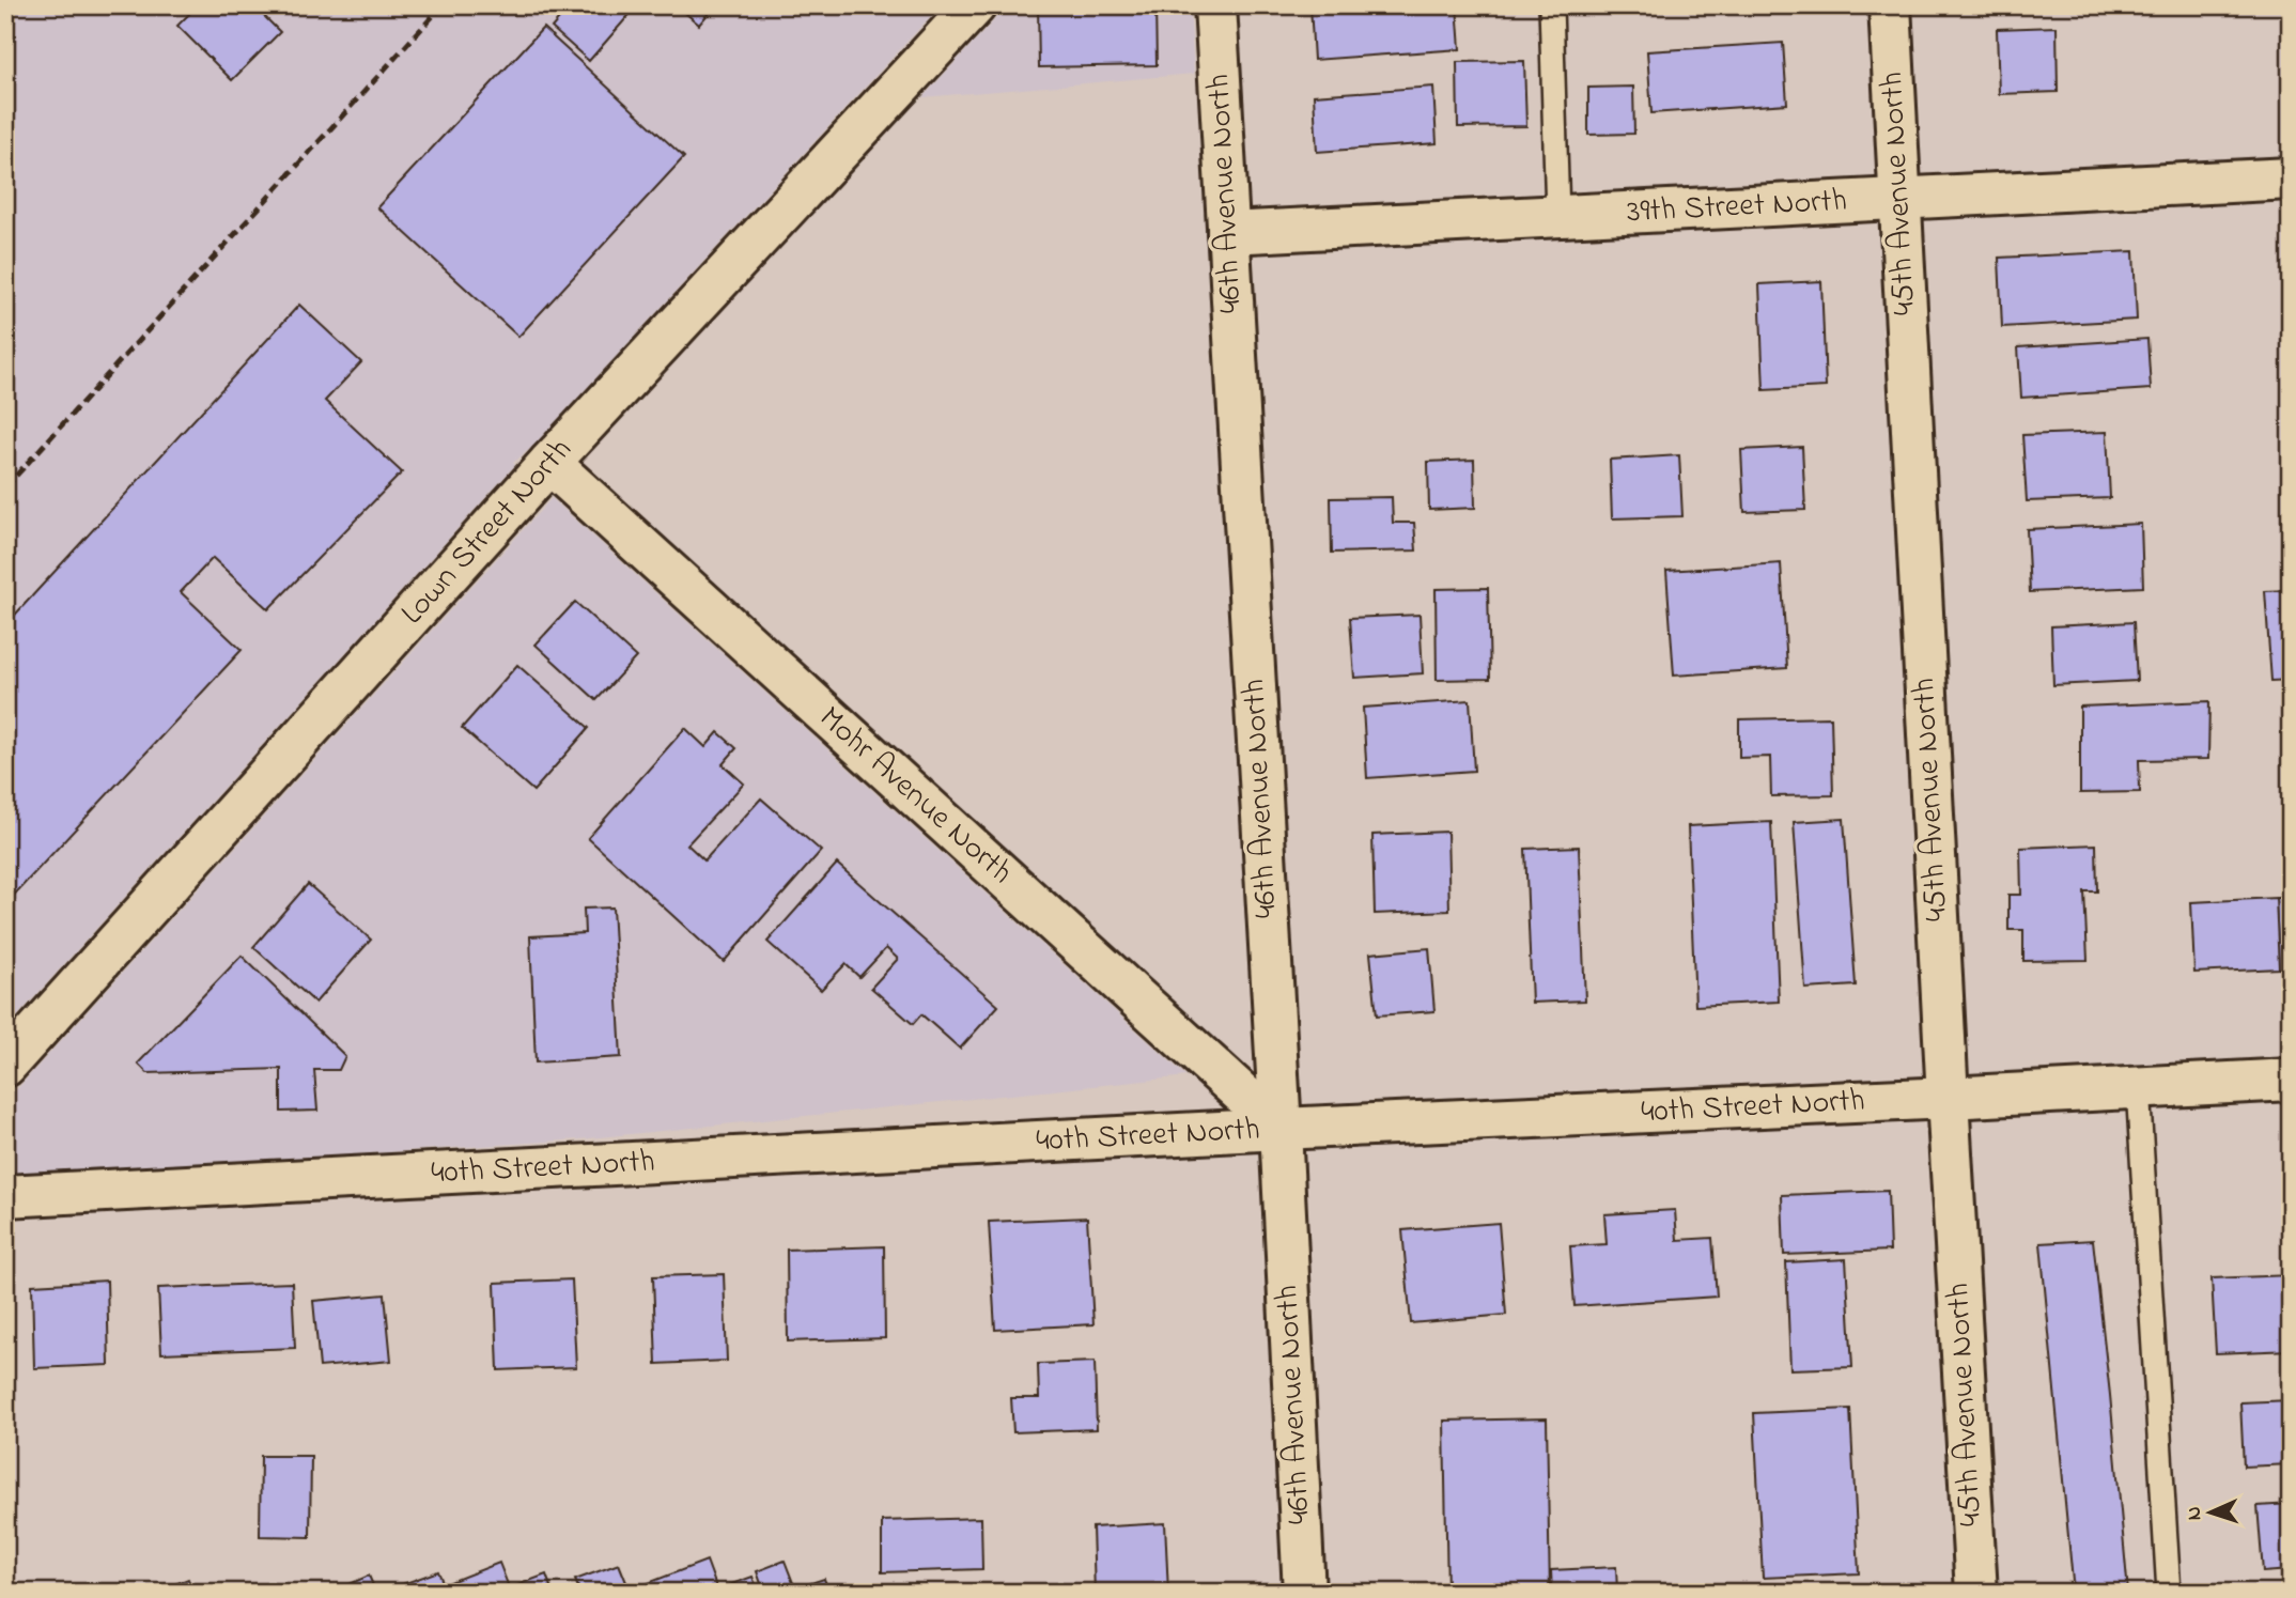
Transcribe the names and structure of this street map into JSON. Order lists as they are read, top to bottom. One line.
{"streets":{"street":["46th Avenue North","45th Avenue North","39th Street North","Lown Street North","Mohr Avenue North","40th Street North"]},"crossings":[["46th Avenue North","39th Street North"],["46th Avenue North","Mohr Avenue North"],["46th Avenue North","40th Street North"],["45th Avenue North","39th Street North"],["45th Avenue North","40th Street North"],["Lown Street North","Mohr Avenue North"],["Mohr Avenue North","40th Street North"]],"north":"left"}
